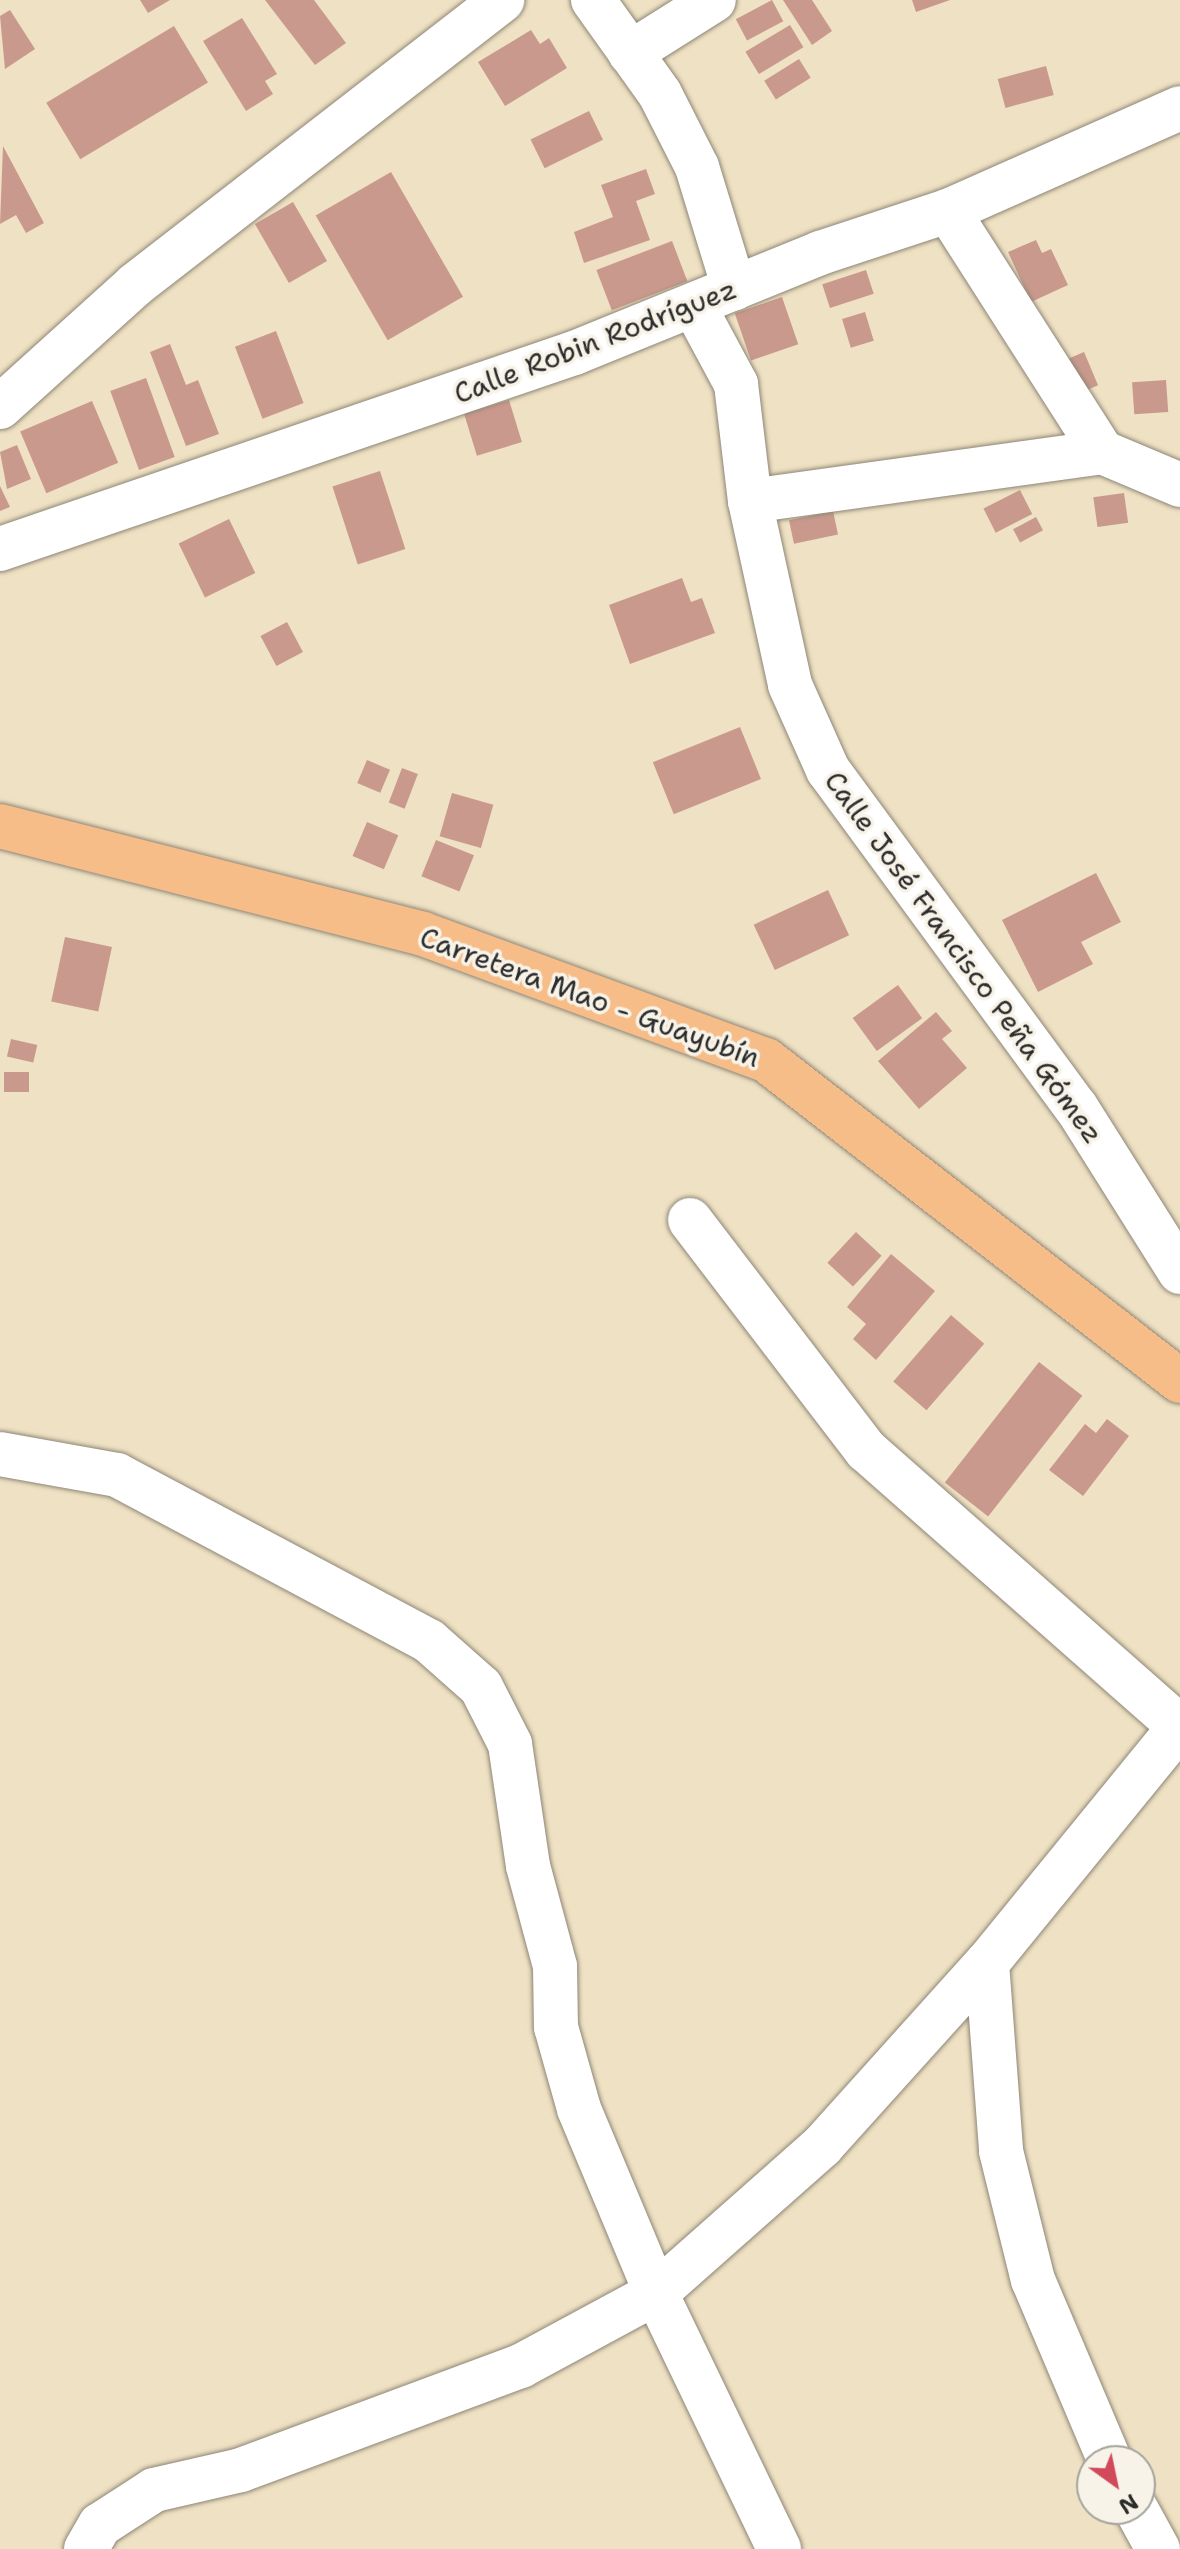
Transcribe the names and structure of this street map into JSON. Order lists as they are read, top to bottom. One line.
{"streets":{"main road":["Carretera Mao - Guayubín"],"street":["Calle Robin Rodríguez","Calle José Francisco Peña Gómez"]},"crossings":[["Calle Robin Rodríguez","Calle José Francisco Peña Gómez"]],"north":"bottom right"}
